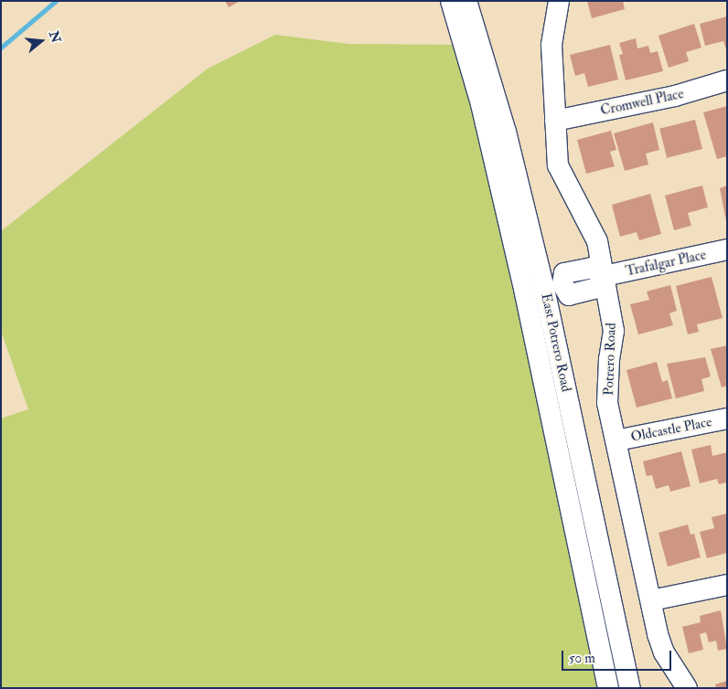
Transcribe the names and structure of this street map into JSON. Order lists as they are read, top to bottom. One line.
{"streets":{"street":["Cromwell Place","Trafalgar Place","East Potrero Road","Potrero Road","Oldcastle Place"]},"crossings":[["Cromwell Place","Potrero Road"],["Trafalgar Place","Potrero Road"],["Potrero Road","Oldcastle Place"]],"scale_bar":"50 m","north":"right"}
